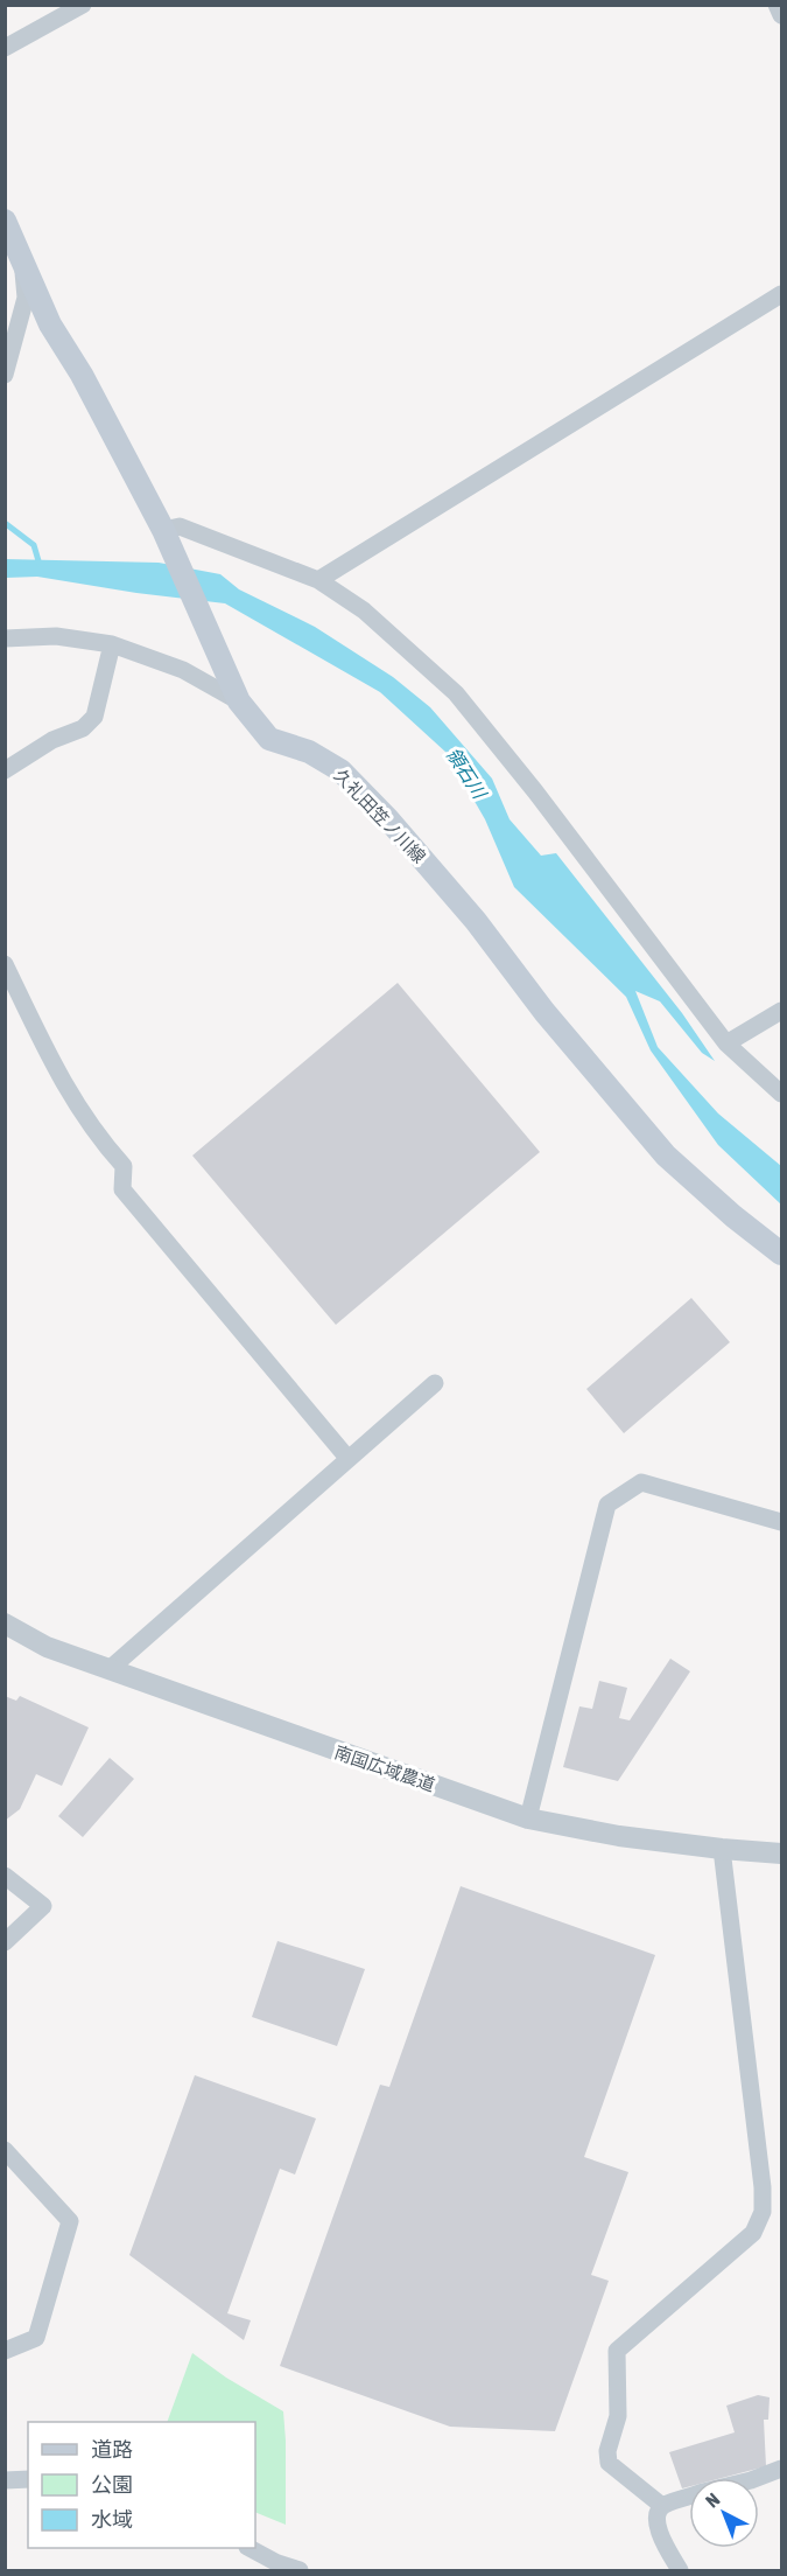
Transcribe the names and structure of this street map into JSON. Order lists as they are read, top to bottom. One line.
{"streets":{"main road":["久礼田笠ノ川線"],"street":["南国広域農道"]},"water":["領石川"],"legend":["道路","公園","水域"],"north":"top left"}
